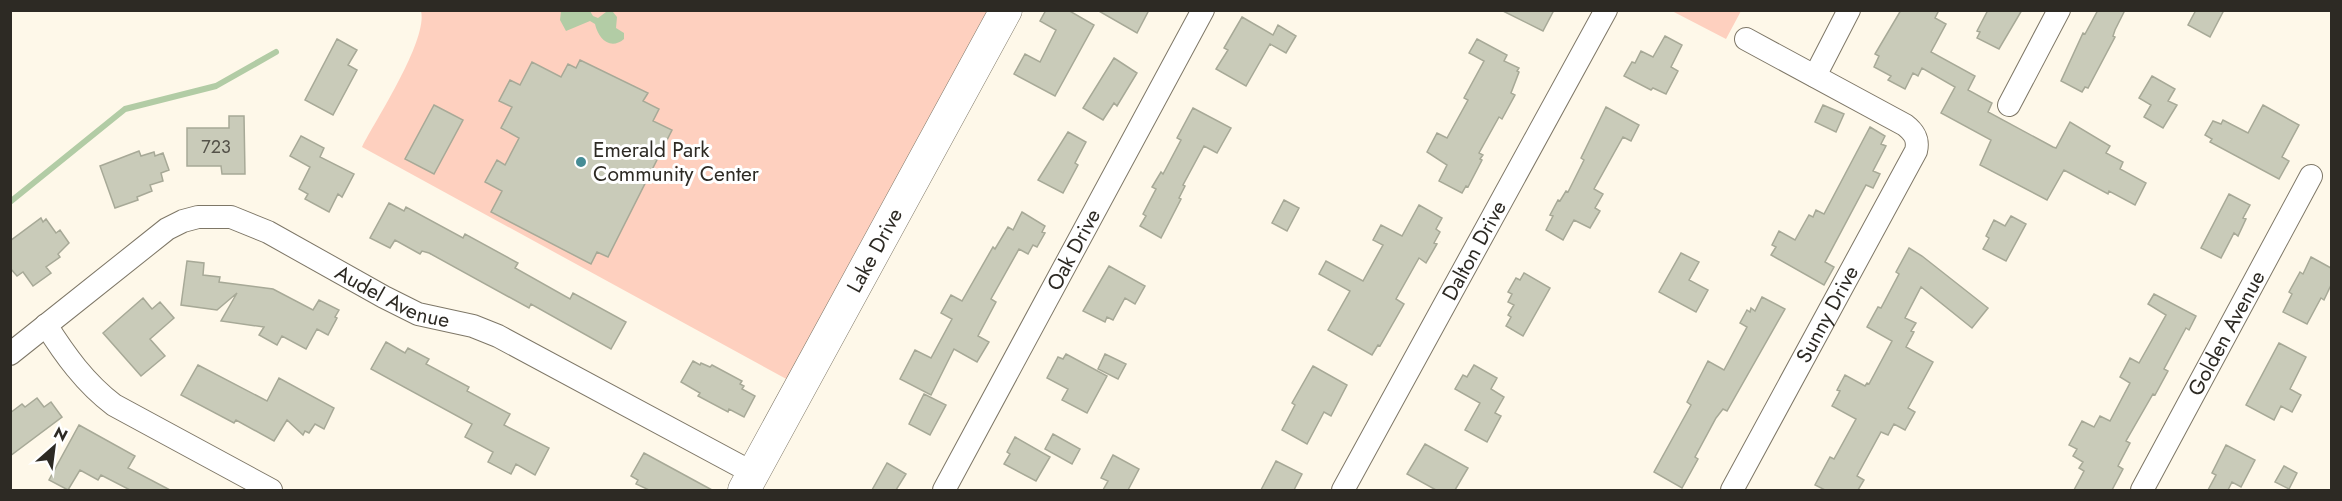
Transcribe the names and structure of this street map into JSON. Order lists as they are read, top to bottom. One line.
{"streets":{"street":["Dalton Drive","Lake Drive","Oak Drive","Audel Avenue","Sunny Drive","Golden Avenue"]},"crossings":[["Lake Drive","Audel Avenue"]],"places":["Emerald Park Community Center"],"house_numbers":["723"],"north":"top right"}
